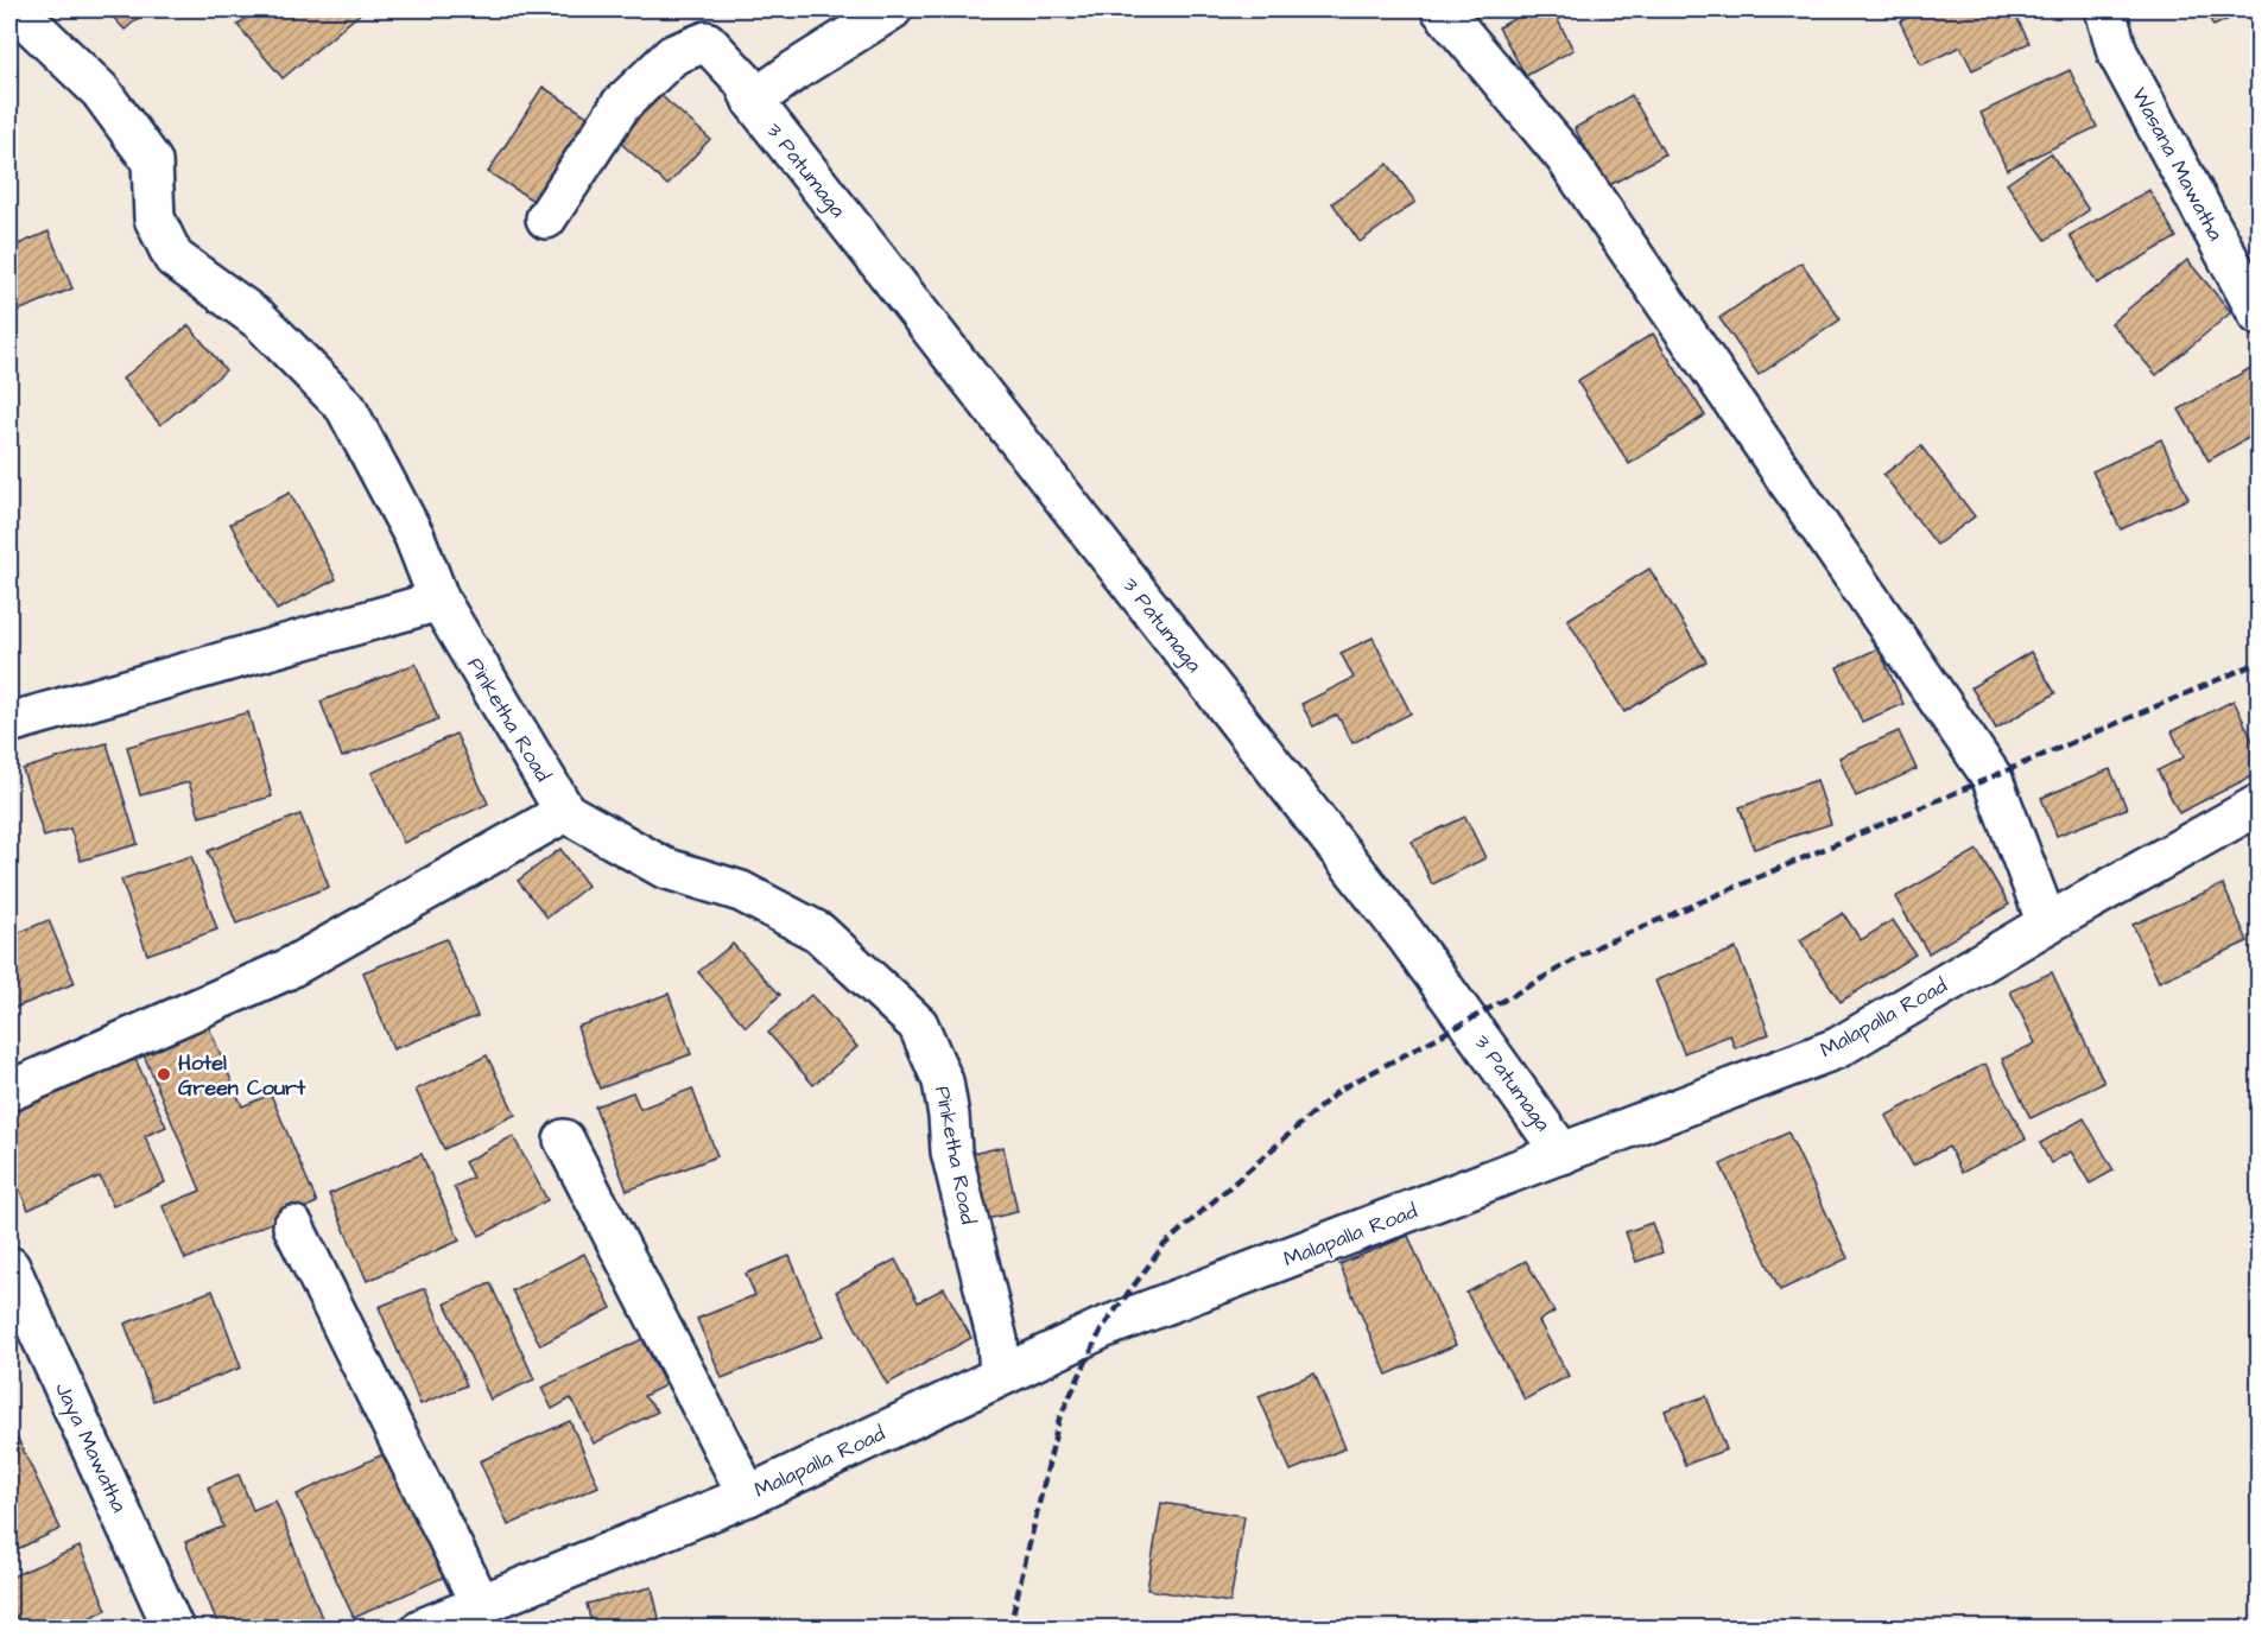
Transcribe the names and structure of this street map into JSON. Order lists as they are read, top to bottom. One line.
{"streets":{"street":["Wasana Mawatha","3 Patumaga","Pinketha Road","Malapalla Road","Jaya Mawatha"]},"crossings":[["3 Patumaga","Malapalla Road"],["Pinketha Road","Malapalla Road"]],"places":["Hotel Green Court"]}
